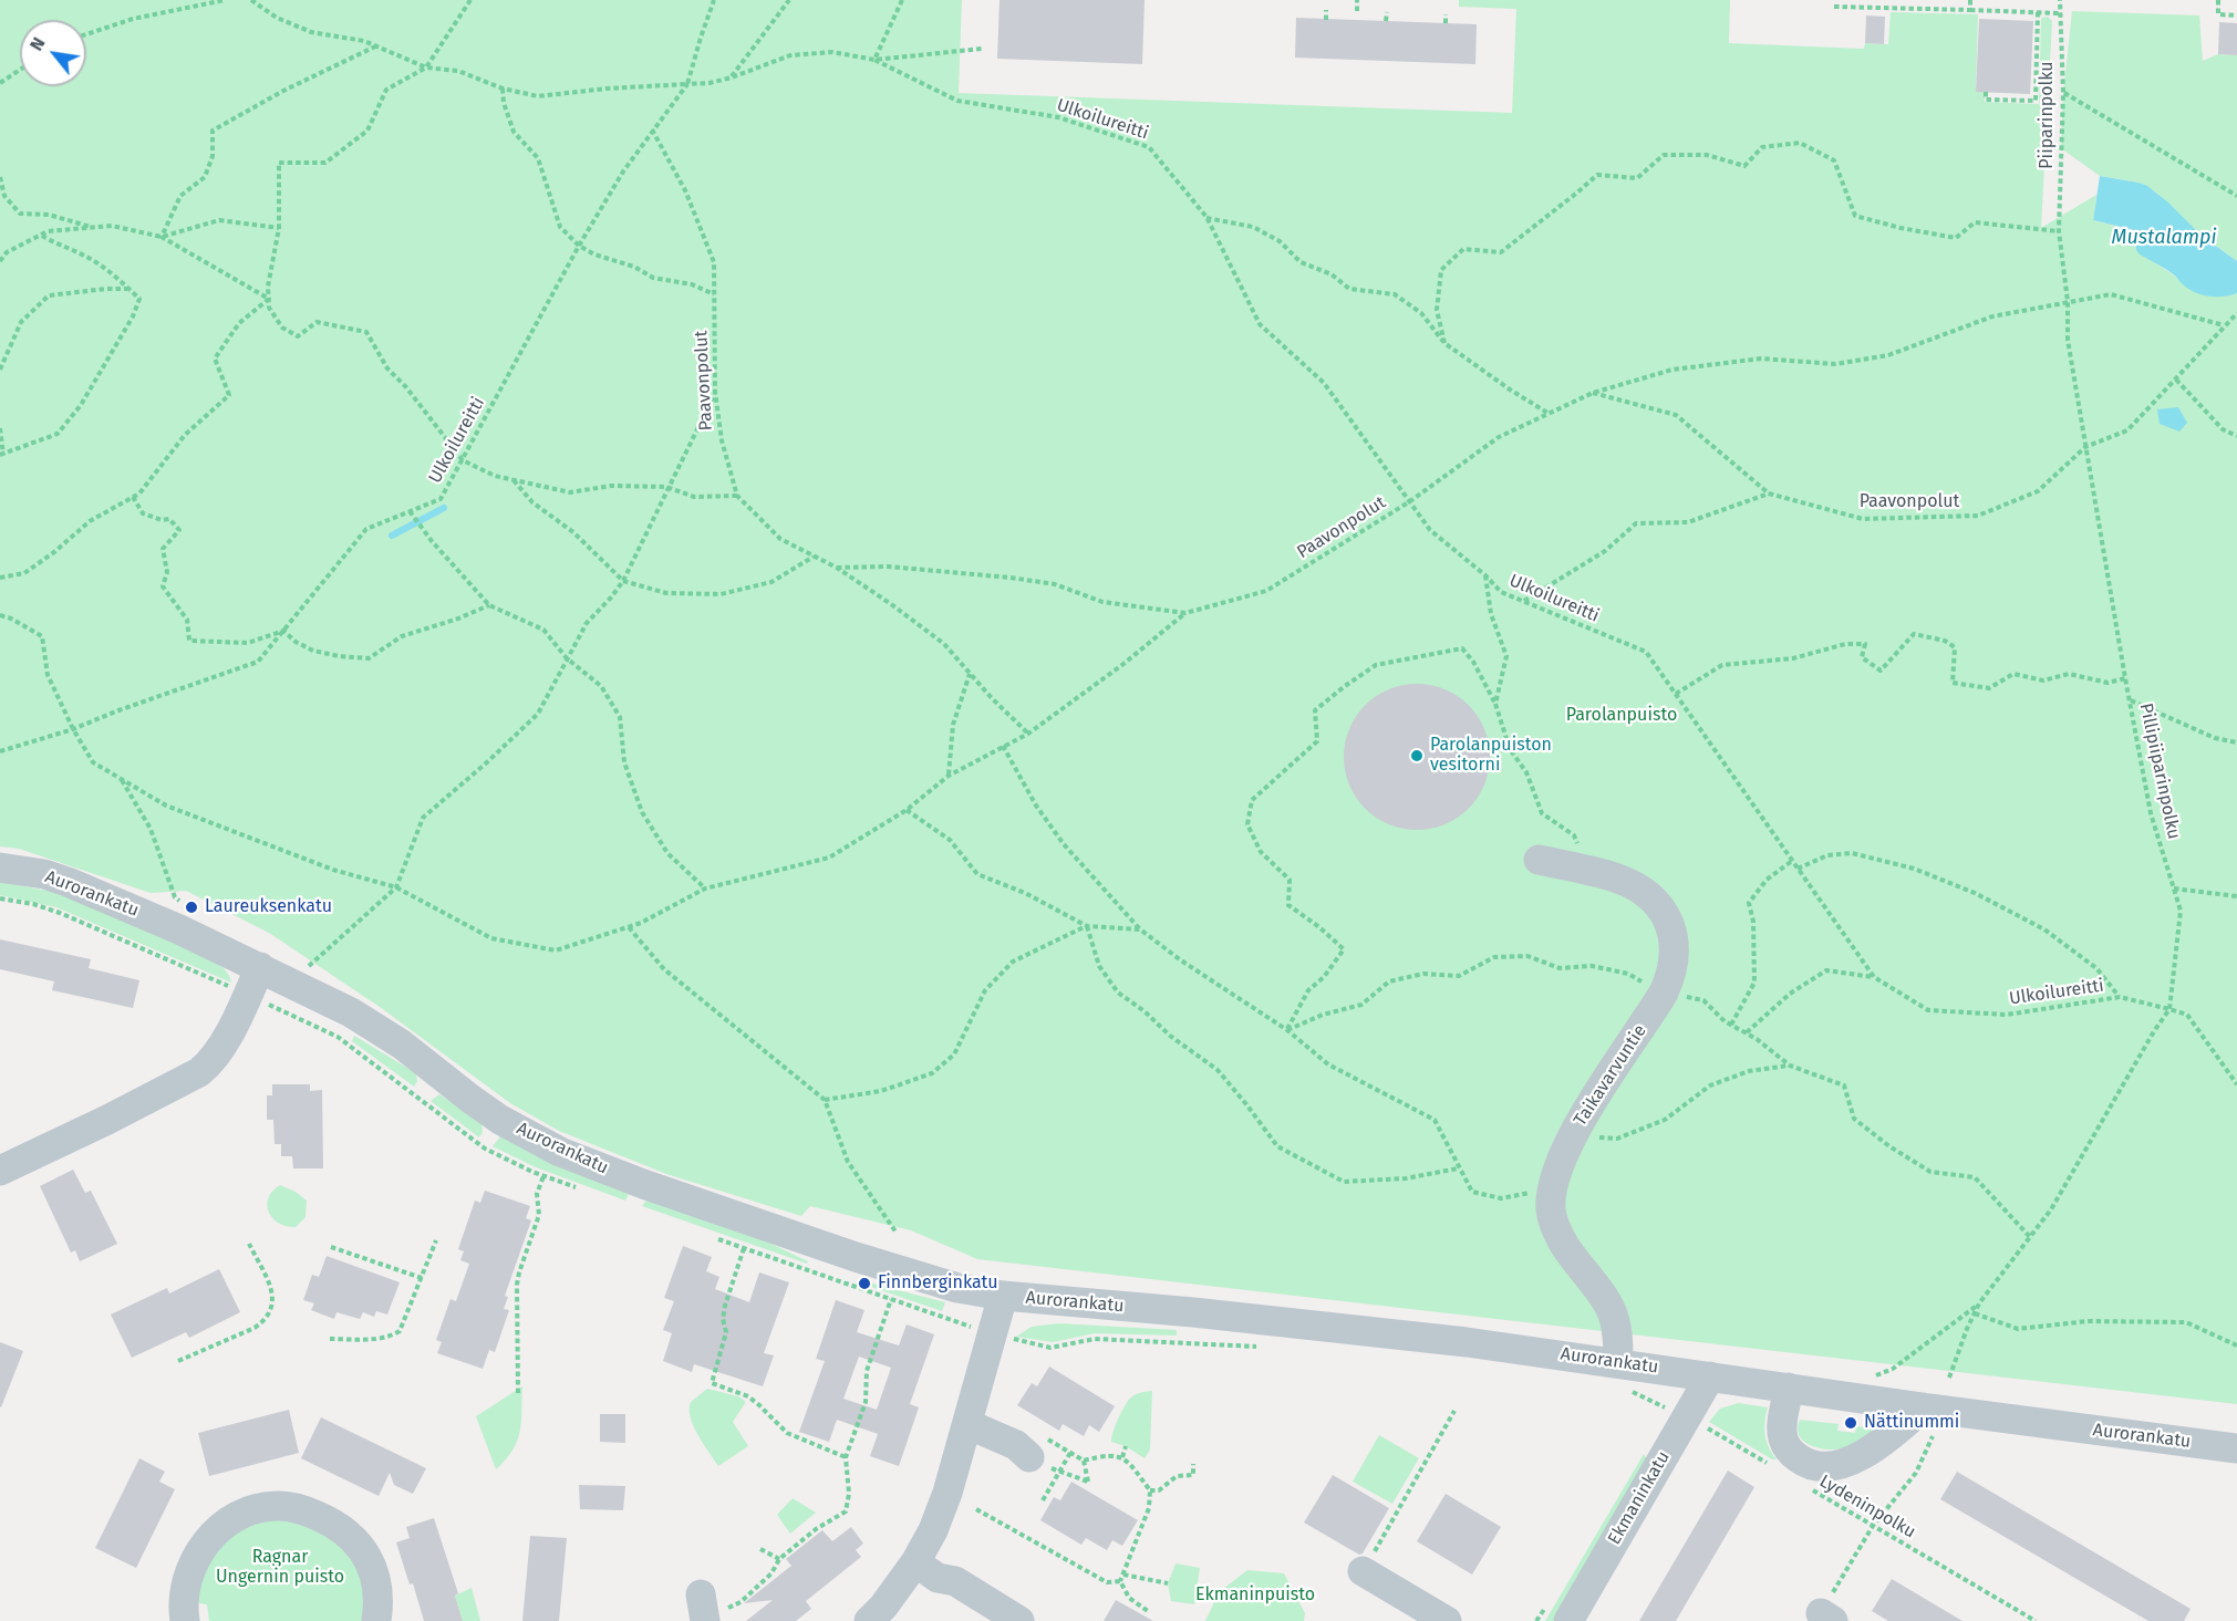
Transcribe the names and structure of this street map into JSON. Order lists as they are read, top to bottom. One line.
{"streets":{"street":["Aurorankatu","Taikavarvuntie","Ekmaninkatu"],"path":["Piiparinpolku","Ulkoilureitti","Paavonpolut","Pillipiiparinpolku","Lydeninpolku"]},"crossings":[["Piiparinpolku","Pillipiiparinpolku"],["Ulkoilureitti","Paavonpolut"],["Ulkoilureitti","Pillipiiparinpolku"],["Paavonpolut","Pillipiiparinpolku"],["Aurorankatu","Taikavarvuntie"],["Aurorankatu","Ekmaninkatu"]],"water":["Mustalampi"],"parks":["Parolanpuisto","Ragnar Ungernin puisto","Ekmaninpuisto"],"places":["Parolanpuiston vesitorni","Laureuksenkatu","Finnberginkatu","Nättinummi"],"north":"top left"}
